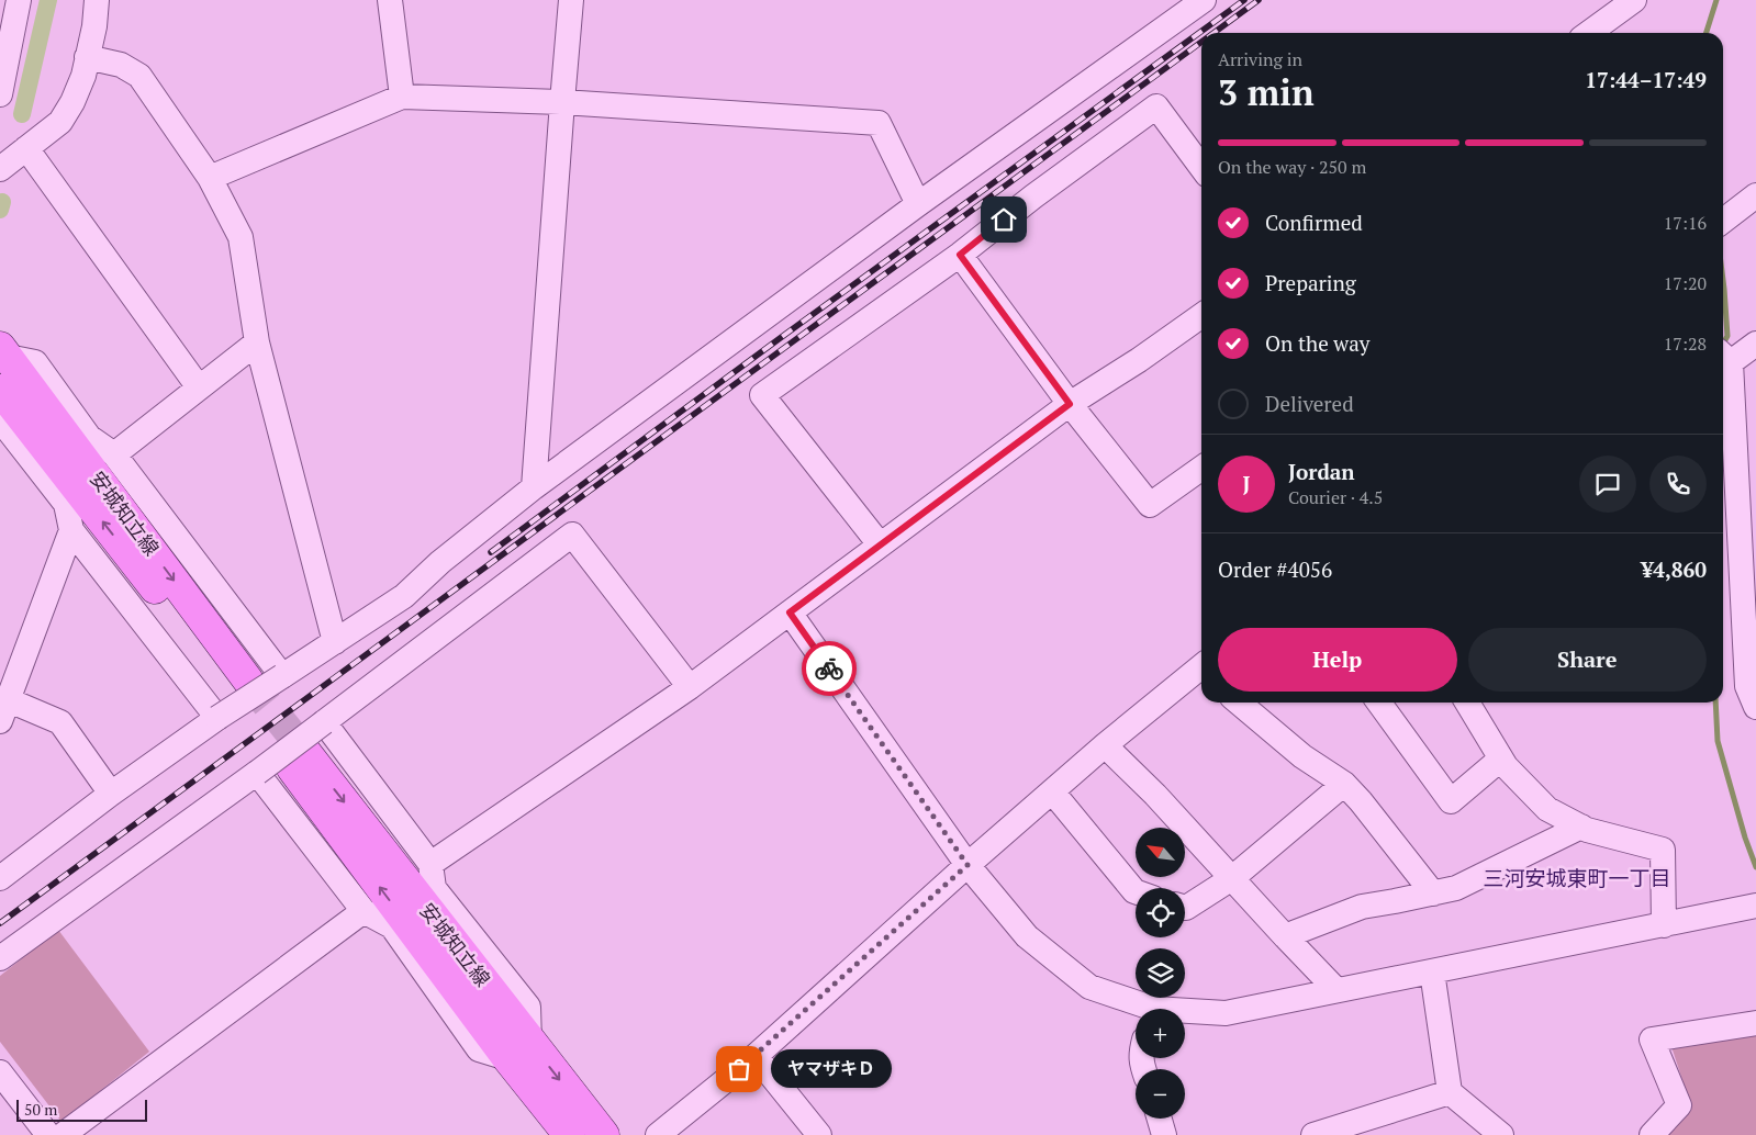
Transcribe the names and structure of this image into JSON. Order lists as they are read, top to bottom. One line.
{"streets":{"main road":["安城知立線"]},"districts":["三河安城東町一丁目"],"places":["ヤマザキＤ"],"scale_bar":"50 m","north":"top left","page":{"heading":["3 min","Arriving in","17:44–17:49"],"panel":["Jordan","Courier · 4.5","Order #4056","¥4,860"],"bar":"On the way · 250 m","list":[["Confirmed","17:16"],["Preparing","17:20"],["On the way","17:28"],"Delivered"],"round":"J","buttons":["Help","Share"],"map_buttons":["+","−"],"bubble":"ヤマザキＤ","scale":"50 m"}}
